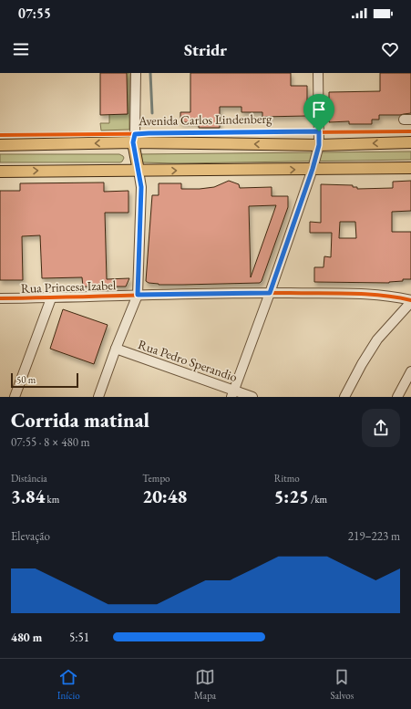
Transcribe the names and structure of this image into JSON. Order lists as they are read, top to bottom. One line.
{"streets":{"main road":["Avenida Carlos Lindenberg"],"street":["Rua Princesa Izabel","Rua Pedro Sperandio"]},"scale_bar":"50 m","page":{"status":"07:55","header":"Stridr","scale":"50 m","heading":["Corrida matinal","07:55 · 8 × 480 m"],"stats":[["Distância","3.84 km"],["Tempo","20:48"],["Ritmo","5:25 /km"]],"chart":["Elevação","219–223 m"],"list":[{"name":"480 m","note":"5:51"}],"tabs":["Início","Mapa","Salvos"]}}
